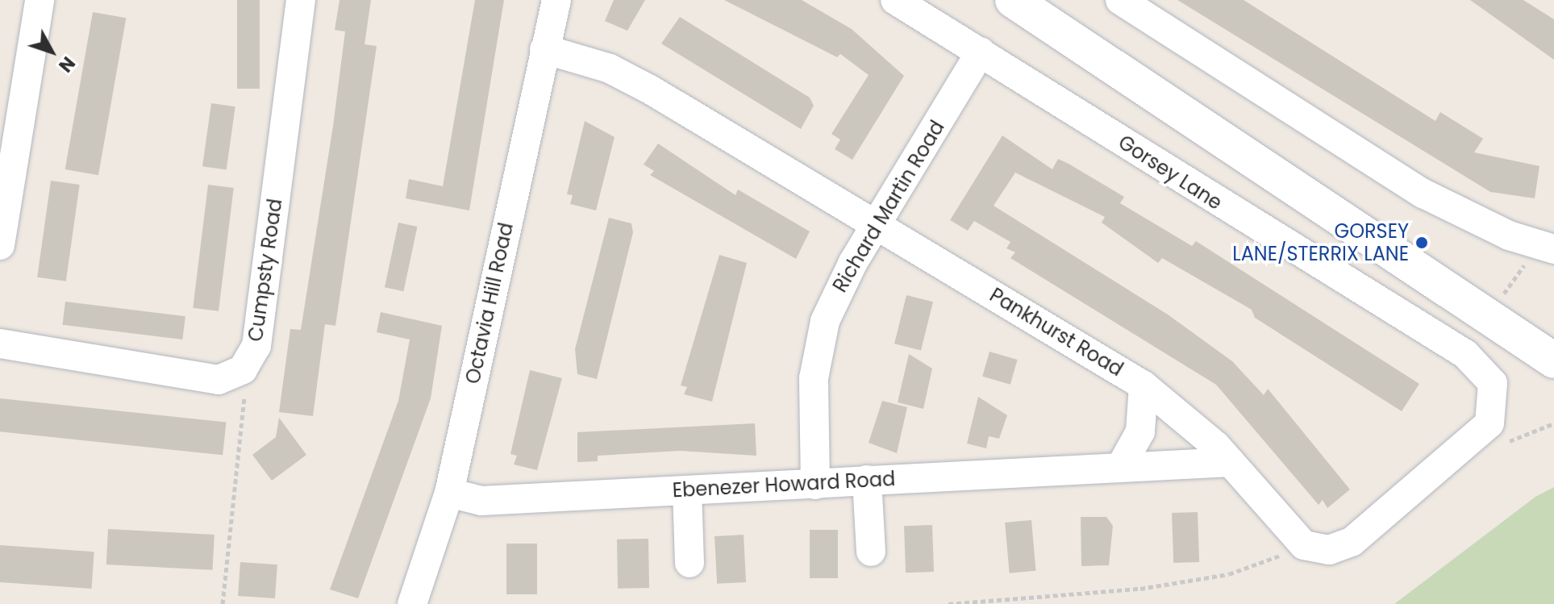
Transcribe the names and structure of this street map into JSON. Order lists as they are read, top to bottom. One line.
{"streets":{"street":["Gorsey Lane","Richard Martin Road","Cumpsty Road","Octavia Hill Road","Pankhurst Road","Ebenezer Howard Road"]},"crossings":[["Gorsey Lane","Richard Martin Road"],["Gorsey Lane","Pankhurst Road"],["Richard Martin Road","Pankhurst Road"],["Richard Martin Road","Ebenezer Howard Road"],["Octavia Hill Road","Pankhurst Road"],["Octavia Hill Road","Ebenezer Howard Road"],["Pankhurst Road","Ebenezer Howard Road"]],"places":["GORSEY LANE/STERRIX LANE"],"north":"bottom right"}
